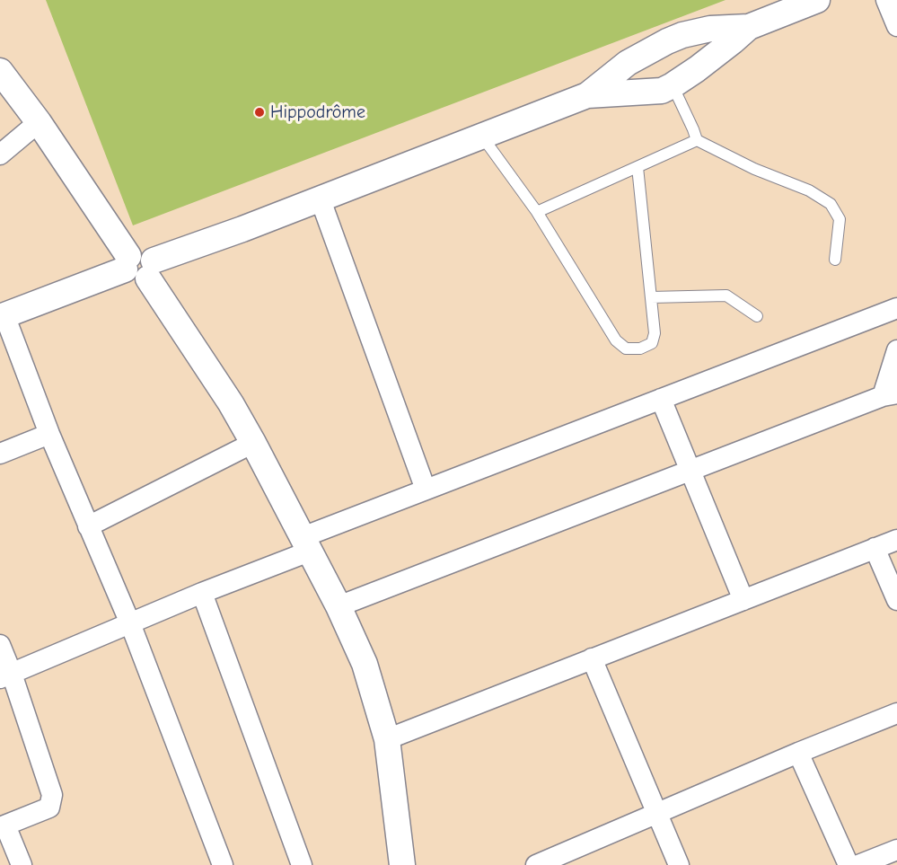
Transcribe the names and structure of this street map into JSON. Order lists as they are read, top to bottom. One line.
{"places":["Hippodrôme"]}
